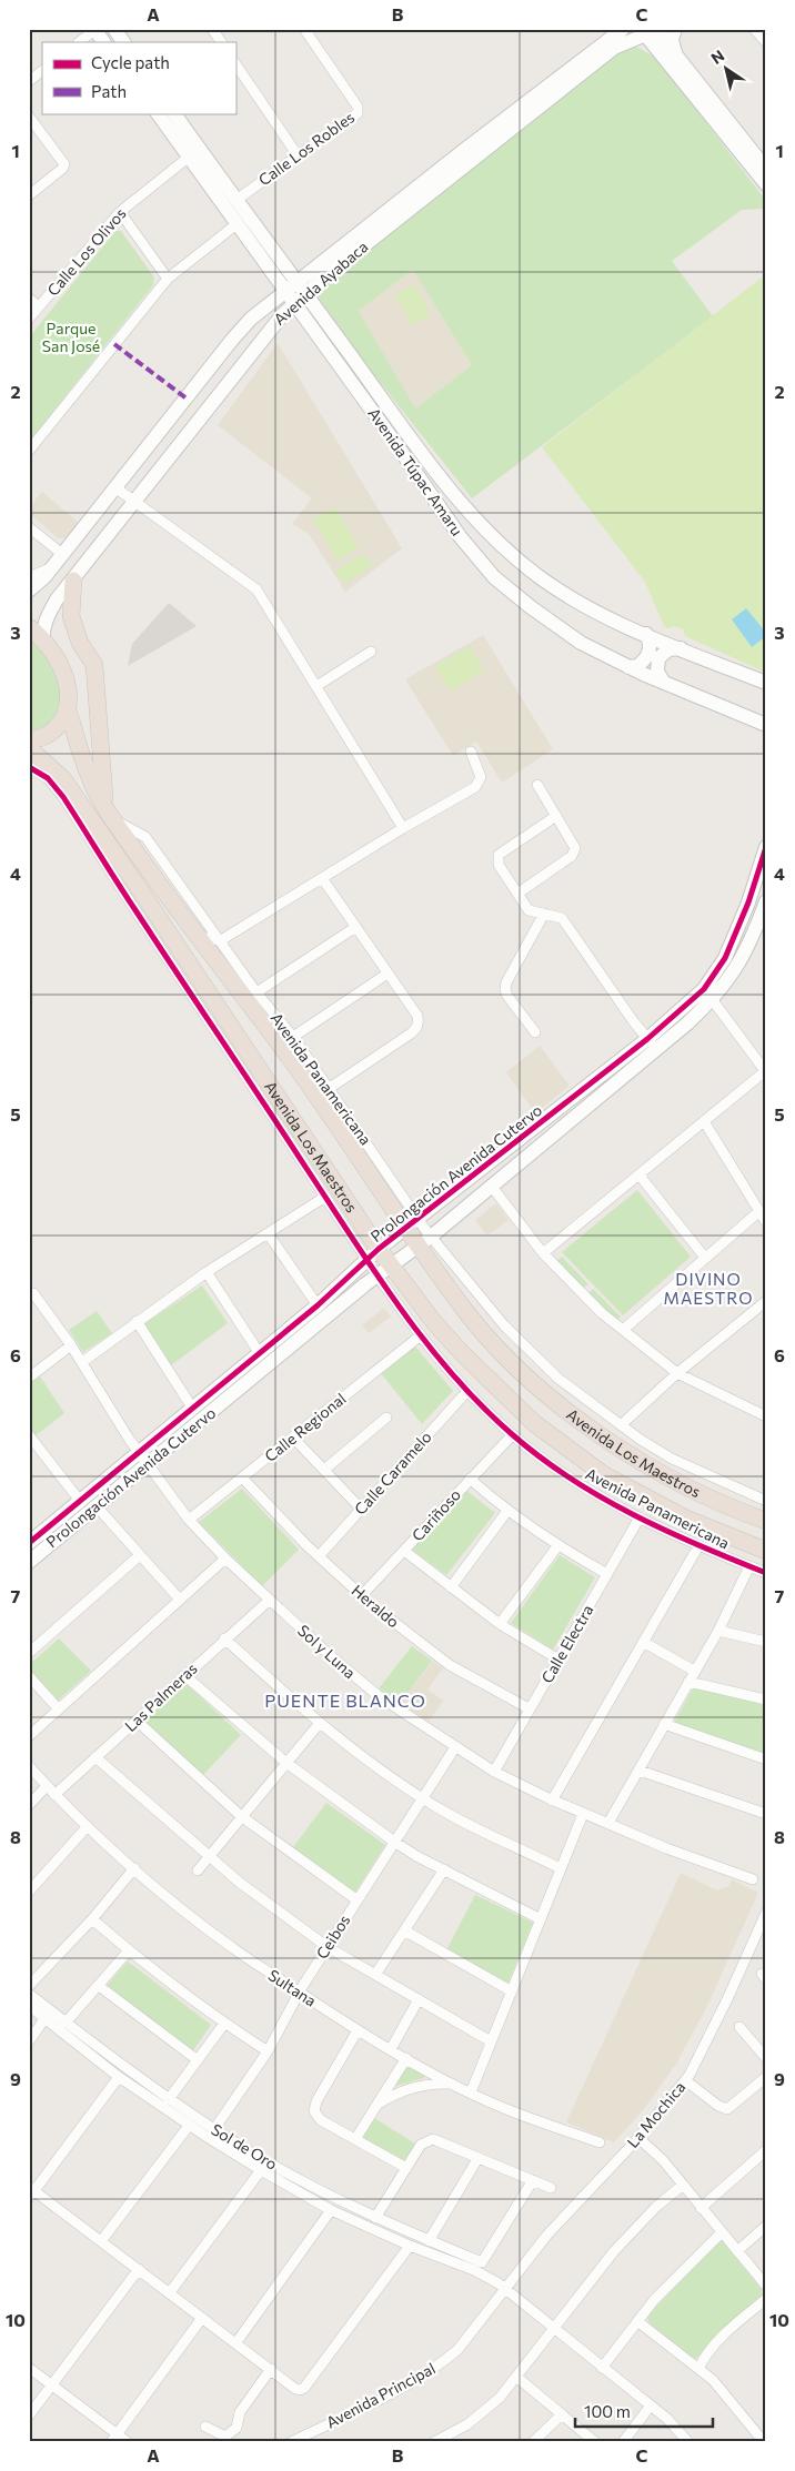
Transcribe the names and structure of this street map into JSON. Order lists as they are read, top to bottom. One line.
{"streets":{"highway":["Avenida Los Maestros"],"street":["Calle Los Robles","Calle Los Olivos","Avenida Ayabaca","Avenida Túpac Amaru","Avenida Panamericana","Prolongación Avenida Cutervo","Calle Regional","Calle Caramelo","Cariñoso","Heraldo","Calle Electra","Sol y Luna","Las Palmeras","Ceibos","Sultana","La Mochica","Sol de Oro","Avenida Principal"]},"crossings":[["Calle Los Robles","Avenida Túpac Amaru"],["Calle Los Olivos","Avenida Túpac Amaru"],["Avenida Ayabaca","Avenida Túpac Amaru"],["Avenida Ayabaca","Avenida Los Maestros"],["Avenida Panamericana","Avenida Los Maestros"],["Avenida Panamericana","Prolongación Avenida Cutervo"],["Avenida Panamericana","Calle Regional"],["Avenida Panamericana","Calle Caramelo"],["Avenida Panamericana","Cariñoso"],["Avenida Panamericana","Calle Electra"],["Avenida Los Maestros","Prolongación Avenida Cutervo"],["Prolongación Avenida Cutervo","Sol y Luna"],["Calle Regional","Heraldo"],["Calle Regional","Sol y Luna"],["Calle Caramelo","Heraldo"],["Cariñoso","Heraldo"],["Heraldo","Calle Electra"],["Calle Electra","Sol y Luna"],["Sol y Luna","Las Palmeras"],["Sol y Luna","Ceibos"],["Las Palmeras","Sultana"],["Ceibos","Sultana"],["Ceibos","Sol de Oro"],["La Mochica","Avenida Principal"]],"districts":["DIVINO MAESTRO","PUENTE BLANCO"],"parks":["Parque San José"],"legend":["Cycle path","Path"],"scale_bar":"100 m","north":"top left","grid":{"columns":["A","B","C"],"rows":["1","2","3","4","5","6","7","8","9","10"]}}
